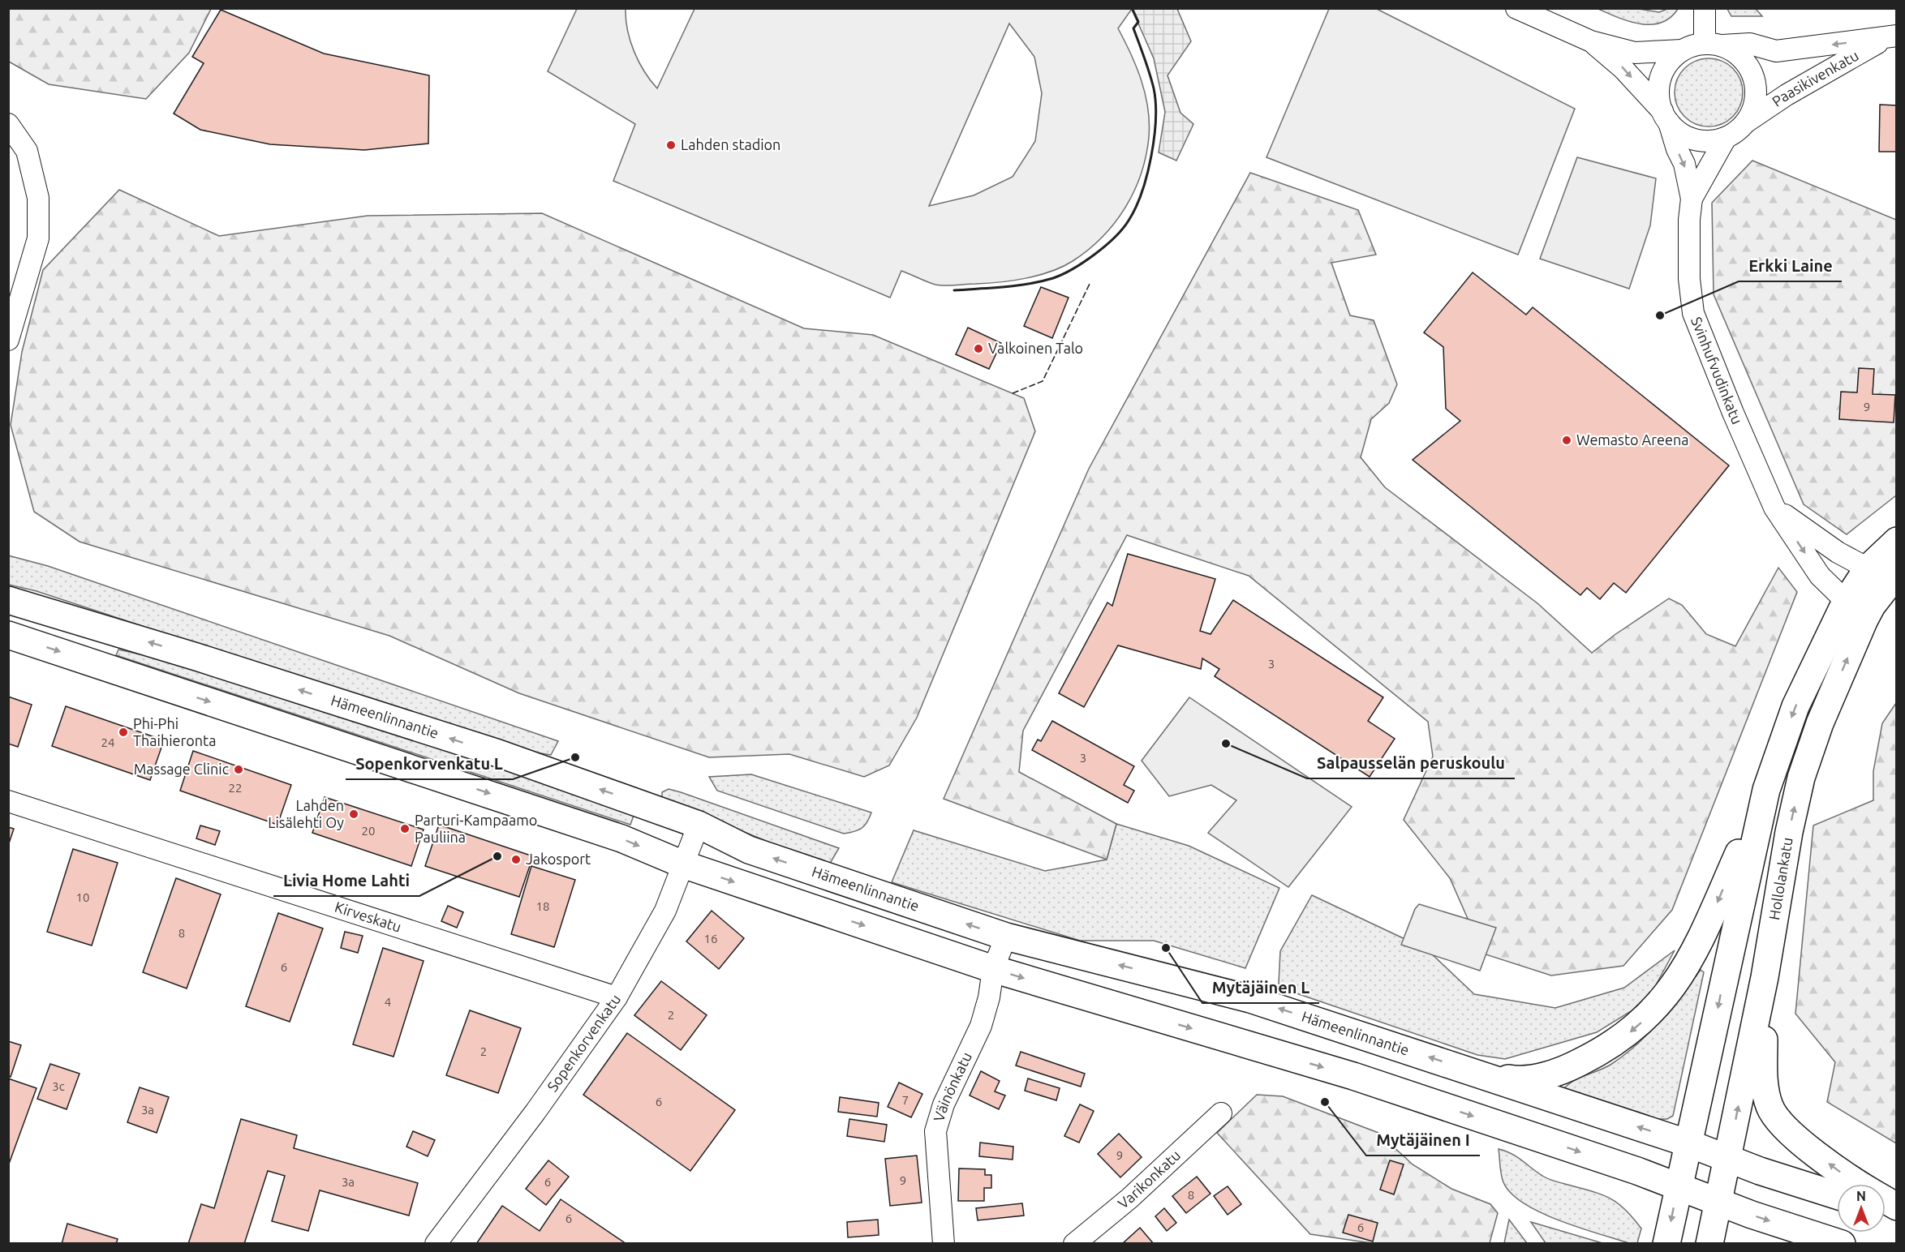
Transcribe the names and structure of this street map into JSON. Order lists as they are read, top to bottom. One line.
{"streets":{"main road":["Hämeenlinnantie","Hollolankatu"],"street":["Paasikivenkatu","Svinhufvudinkatu","Kirveskatu","Sopenkorvenkatu","Väinönkatu","Varikonkatu"]},"crossings":[["Paasikivenkatu","Svinhufvudinkatu"],["Svinhufvudinkatu","Hollolankatu"],["Hämeenlinnantie","Hollolankatu"],["Hämeenlinnantie","Sopenkorvenkatu"],["Hämeenlinnantie","Väinönkatu"],["Kirveskatu","Sopenkorvenkatu"]],"one_way":["Paasikivenkatu"],"places":["Lahden stadion","Erkki Laine","Valkoinen Talo","Wemasto Areena","Phi-Phi Thaihieronta","Salpausselän peruskoulu","Sopenkorvenkatu L","Massage Clinic","Lahden Lisälehti Oy","Parturi-Kampaamo Pauliina","Livia Home Lahti","Jakosport","Mytäjäinen L","Mytäjäinen I"],"house_numbers":["9","3","24","3","22","20","10","18","8","16","6","4","2","2","3c","7","6","3a","9","9","3a","6","8","6","6"],"north":"top"}
